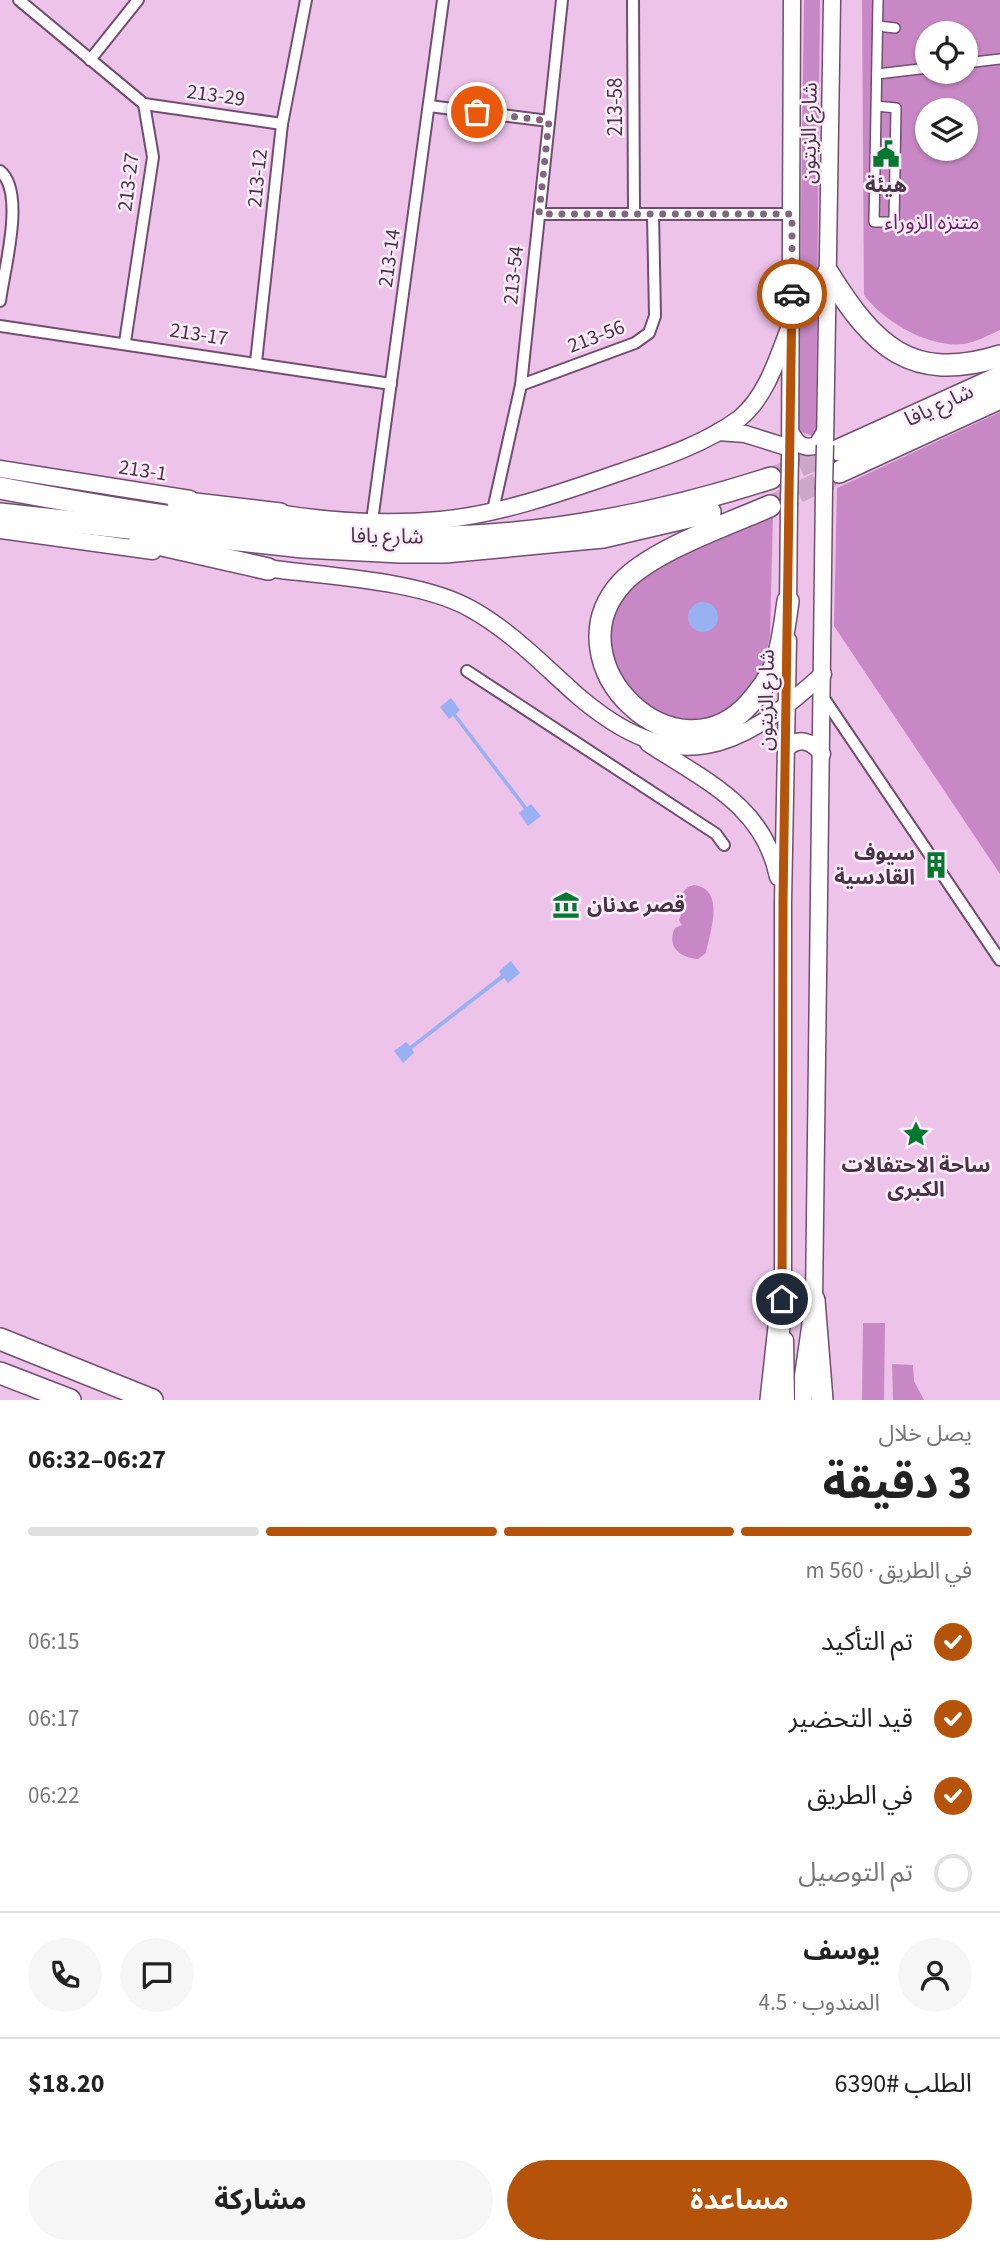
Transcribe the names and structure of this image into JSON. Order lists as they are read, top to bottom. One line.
{"streets":{"highway":["شارع يافا"],"main road":["شارع الزيتون","213-1"],"street":["213-29","213-58","213-12","213-27","213-14","213-54","213-17","213-56"]},"crossings":[["213-29","213-12"],["213-29","213-27"],["شارع الزيتون","شارع يافا"],["شارع الزيتون","213-1"],["213-12","213-17"],["213-27","213-17"],["213-14","213-17"],["213-14","213-1"],["213-54","213-56"],["213-54","213-1"]],"parks":["متنزه الزوراء"],"places":{"public building":["هيئة"],"building":["سيوف القادسية"],"museum":["قصر عدنان"],"place":["ساحة الاحتفالات الكبرى"]},"page":{"heading":["3 دقيقة","يصل خلال","06:27–06:32"],"panel":["يوسف","المندوب · 4.5","الطلب #6390","$18.20"],"bar":"في الطريق · 560 m","list":[["تم التأكيد","06:15"],["قيد التحضير","06:17"],["في الطريق","06:22"],"تم التوصيل"],"buttons":["مساعدة","مشاركة"]}}
